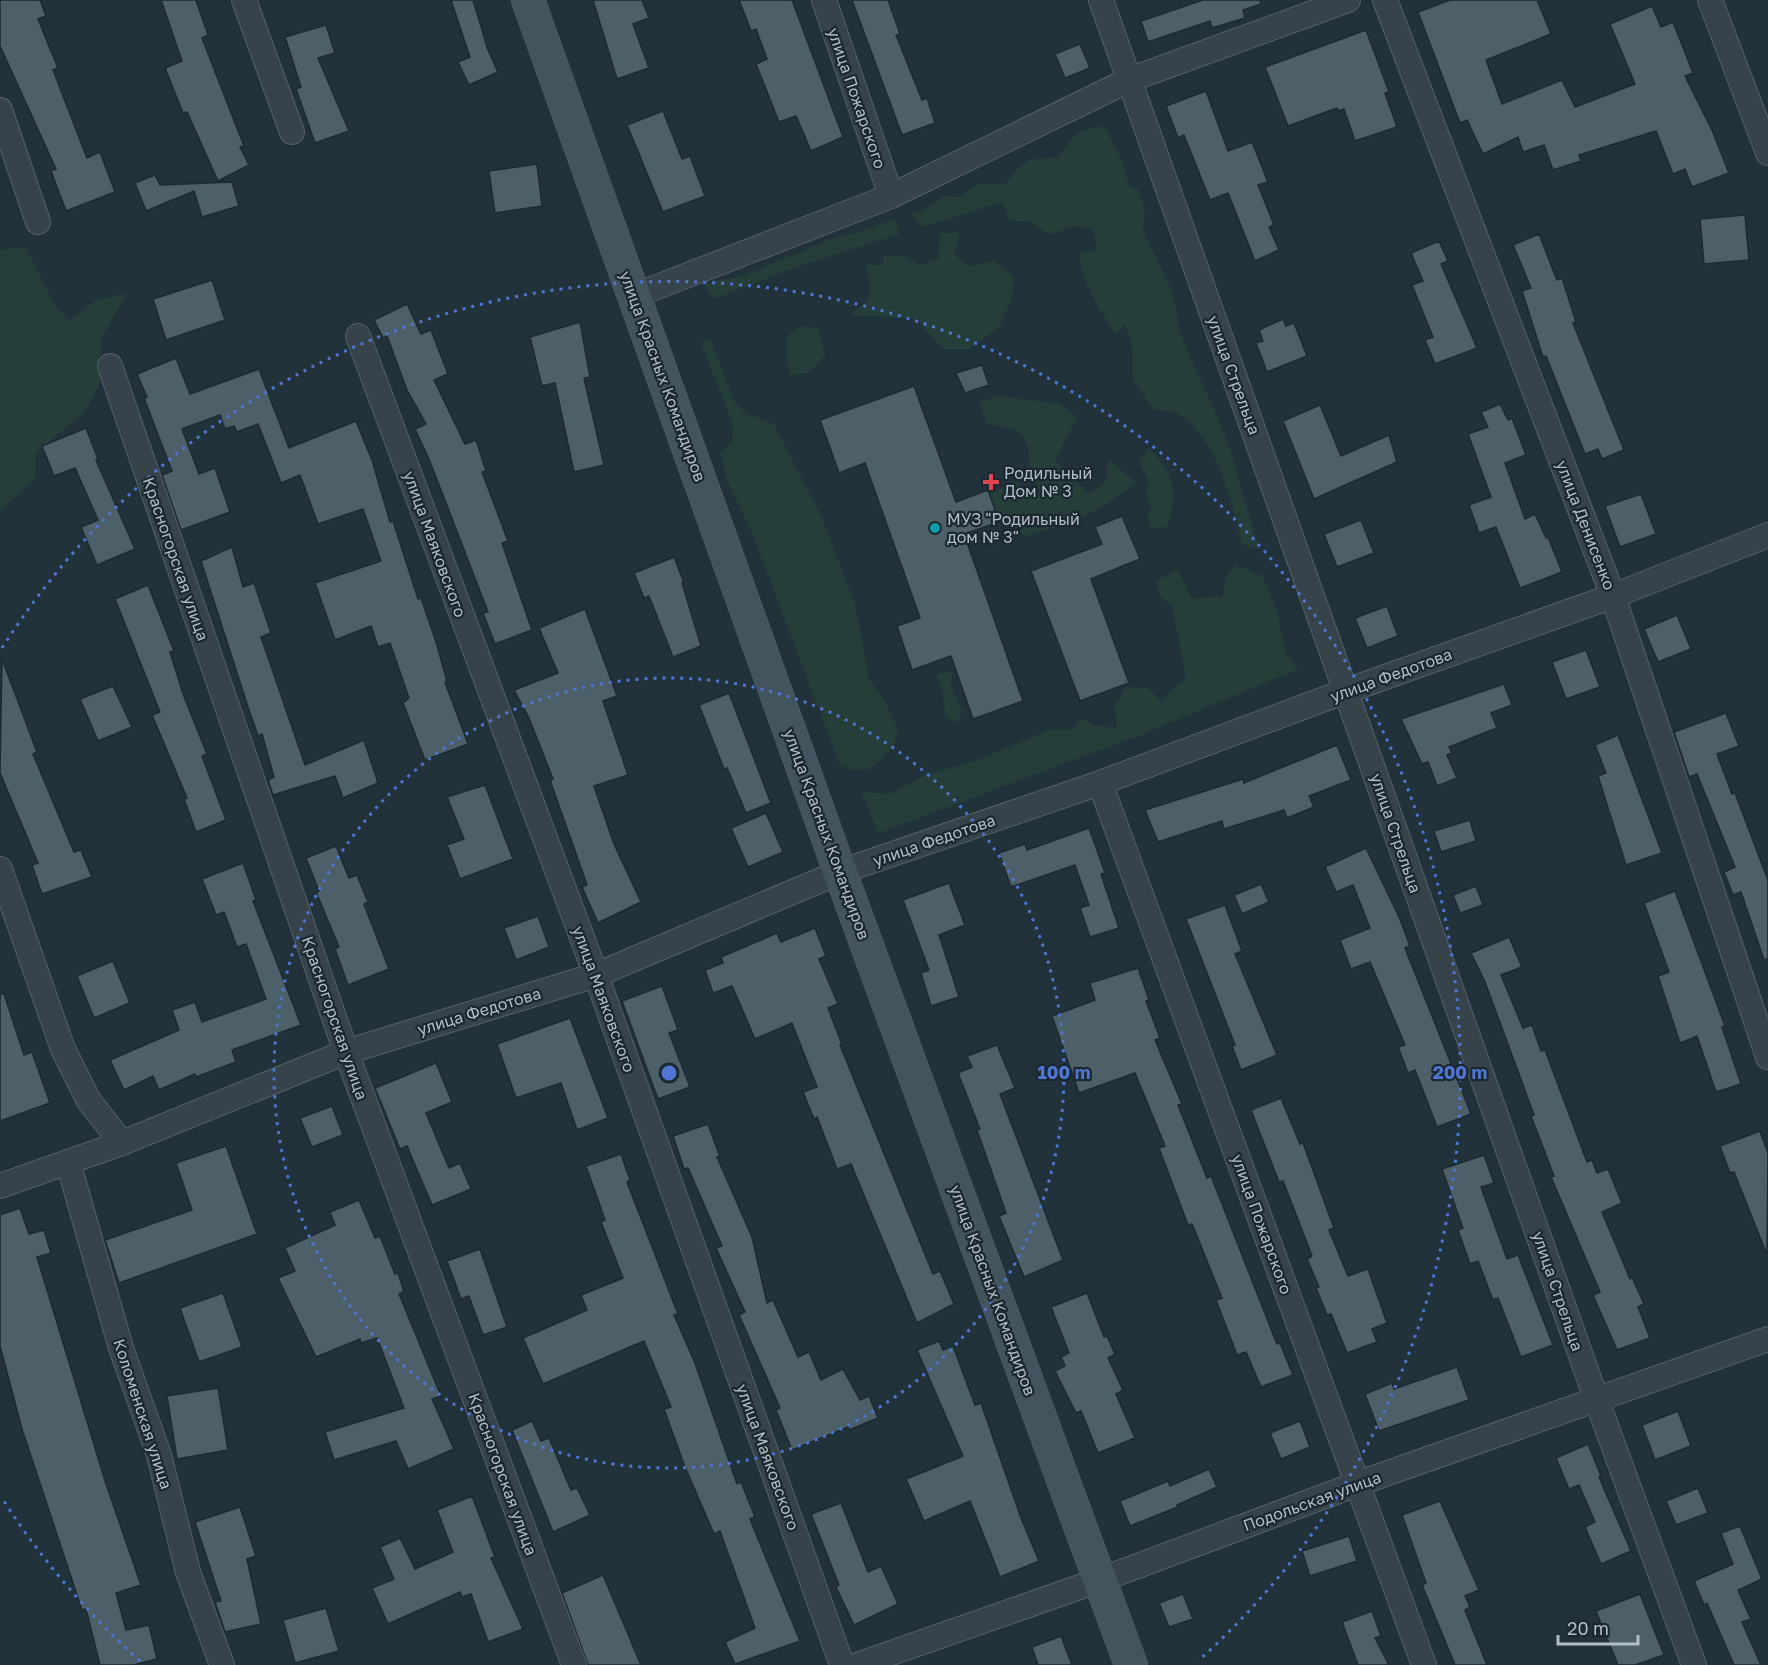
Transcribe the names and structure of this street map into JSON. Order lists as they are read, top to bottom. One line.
{"streets":{"street":["улица Пожарского","улица Стрельца","улица Красных Командиров","улица Денисенко","улица Маяковского","Красногорская улица","улица Федотова","Коломенская улица","Подольская улица"]},"crossings":[["улица Пожарского","улица Федотова"],["улица Пожарского","Подольская улица"],["улица Стрельца","улица Федотова"],["улица Стрельца","Подольская улица"],["улица Красных Командиров","улица Федотова"],["улица Красных Командиров","Подольская улица"],["улица Денисенко","улица Федотова"],["улица Маяковского","улица Федотова"],["Красногорская улица","улица Федотова"],["улица Федотова","Коломенская улица"]],"places":{"health":["Родильный Дом № 3"],"other":["МУЗ \"Родильный дом № 3\""]},"scale_bar":"20 m","rings":["100 m","200 m"]}
